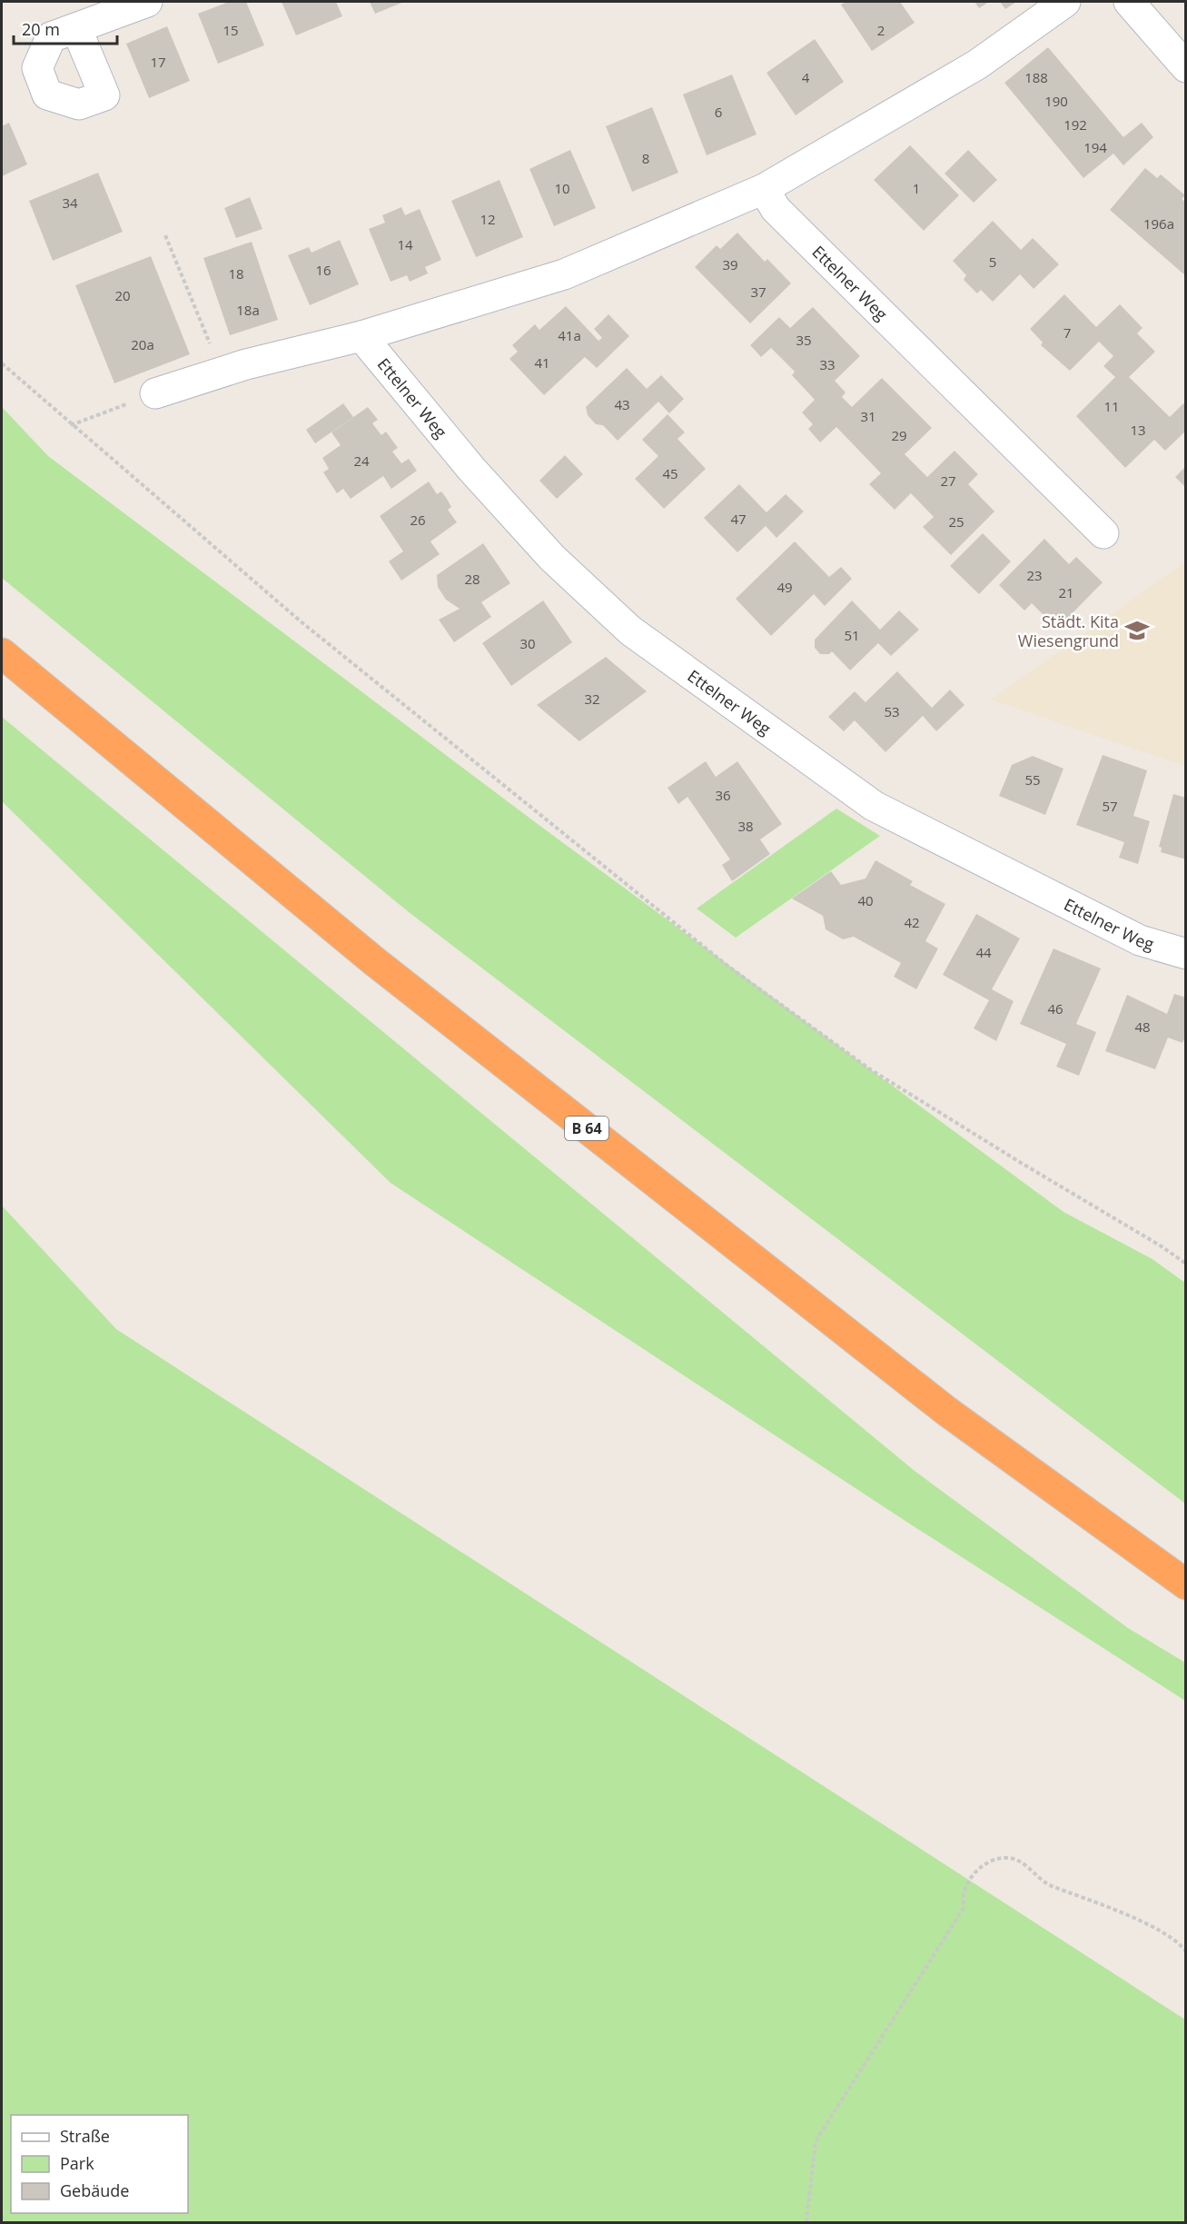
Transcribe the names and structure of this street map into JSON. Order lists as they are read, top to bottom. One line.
{"streets":{"highway":["B 64"],"street":["Ettelner Weg"]},"places":{"school or university":["Städt. Kita Wiesengrund"]},"house_numbers":["15","2","17","4","188","190","6","192","194","8","10","1","34","12","196a","14","5","39","16","18","37","20","18a","7","41a","35","20a","41","33","43","11","31","13","29","24","45","27","47","26","25","23","28","49","21","51","30","32","53","55","36","57","38","40","42","44","46","48"],"legend":["Straße","Park","Gebäude"],"scale_bar":"20 m"}
